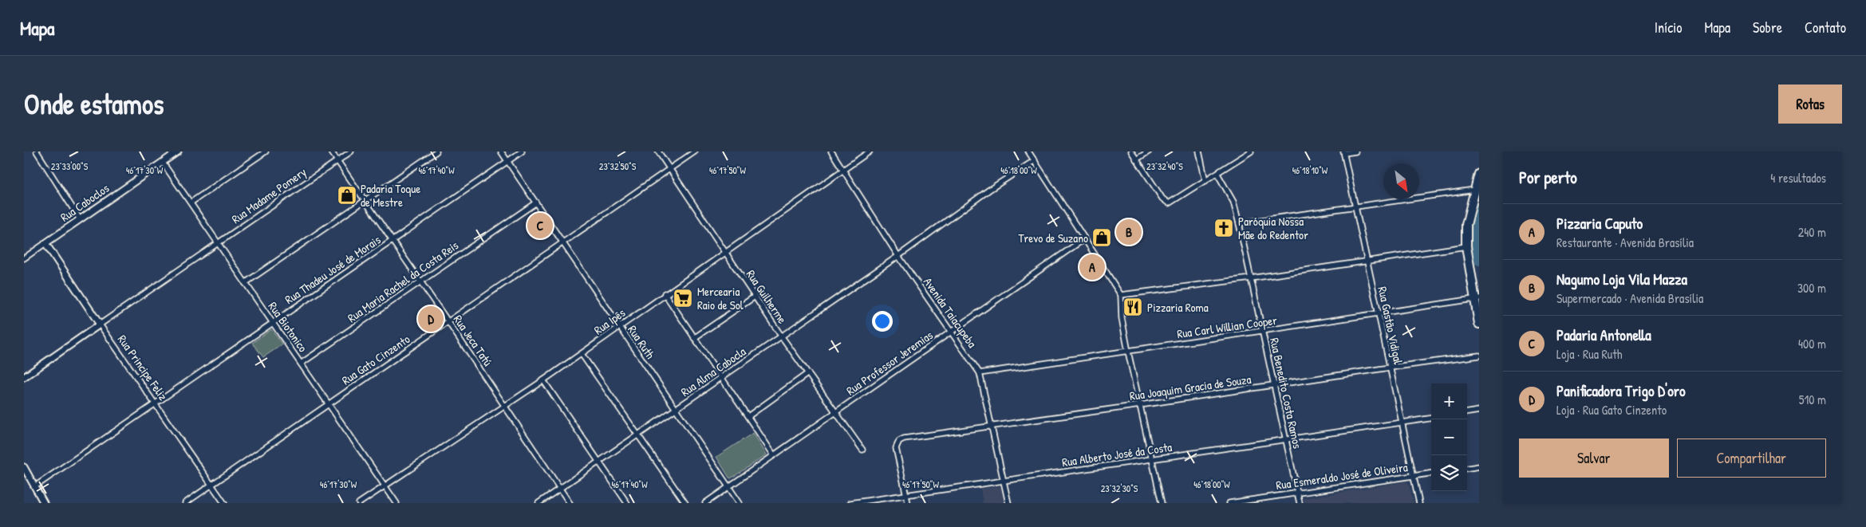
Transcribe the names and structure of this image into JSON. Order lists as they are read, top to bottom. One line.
{"streets":{"street":["Rua Madame Pomery","Rua Caboclos","Rua Thadeu José de Morais","Rua Maria Rachel da Costa Reis","Rua Guilherme","Avenida Taiacupeba","Rua Ipês","Rua Gastão Vidigal","Rua Biotonico","Rua Carl Willian Cooper","Rua Jeca Tatú","Rua Ruth","Rua Gato Cinzento","Rua Professor Jeremias","Rua Principe Feliz","Rua Alma Cabocla","Rua Joaquim Gracia de Souza","Rua Benedito Costa Ramos","Rua Alberto José da Costa","Rua Esmeraldo José de Oliveira"]},"crossings":[["Rua Madame Pomery","Rua Biotonico"],["Rua Madame Pomery","Rua Jeca Tatú"],["Rua Madame Pomery","Rua Principe Feliz"],["Rua Caboclos","Rua Biotonico"],["Rua Caboclos","Rua Principe Feliz"],["Rua Thadeu José de Morais","Rua Biotonico"],["Rua Thadeu José de Morais","Rua Jeca Tatú"],["Rua Thadeu José de Morais","Rua Ruth"],["Rua Thadeu José de Morais","Rua Principe Feliz"],["Rua Maria Rachel da Costa Reis","Rua Biotonico"],["Rua Maria Rachel da Costa Reis","Rua Jeca Tatú"],["Rua Maria Rachel da Costa Reis","Rua Ruth"],["Rua Guilherme","Rua Ipês"],["Rua Guilherme","Rua Gato Cinzento"],["Rua Guilherme","Rua Professor Jeremias"],["Rua Guilherme","Rua Alma Cabocla"],["Avenida Taiacupeba","Rua Ipês"],["Avenida Taiacupeba","Rua Carl Willian Cooper"],["Avenida Taiacupeba","Rua Professor Jeremias"],["Avenida Taiacupeba","Rua Alma Cabocla"],["Avenida Taiacupeba","Rua Joaquim Gracia de Souza"],["Avenida Taiacupeba","Rua Alberto José da Costa"],["Rua Ipês","Rua Biotonico"],["Rua Ipês","Rua Jeca Tatú"],["Rua Ipês","Rua Ruth"],["Rua Gastão Vidigal","Rua Carl Willian Cooper"],["Rua Gastão Vidigal","Rua Joaquim Gracia de Souza"],["Rua Gastão Vidigal","Rua Alberto José da Costa"],["Rua Gastão Vidigal","Rua Esmeraldo José de Oliveira"],["Rua Biotonico","Rua Gato Cinzento"],["Rua Carl Willian Cooper","Rua Benedito Costa Ramos"],["Rua Jeca Tatú","Rua Gato Cinzento"],["Rua Jeca Tatú","Rua Alma Cabocla"],["Rua Ruth","Rua Gato Cinzento"],["Rua Ruth","Rua Professor Jeremias"],["Rua Ruth","Rua Alma Cabocla"],["Rua Gato Cinzento","Rua Principe Feliz"],["Rua Joaquim Gracia de Souza","Rua Benedito Costa Ramos"],["Rua Joaquim Gracia de Souza","Rua Alberto José da Costa"],["Rua Benedito Costa Ramos","Rua Alberto José da Costa"],["Rua Benedito Costa Ramos","Rua Esmeraldo José de Oliveira"]],"places":{"shop":["Padaria Toque de Mestre","Trevo de Suzano"],"church":["Paróquia Nossa Mãe do Redentor"],"supermarket":["Mercearia Raio de Sol"],"restaurant":["Pizzaria Roma"]},"north":"bottom right","page":{"header":"Mapa","nav":["Início","Mapa","Sobre","Contato"],"buttons":["Rotas",["Salvar","Compartilhar"]],"title":"Onde estamos","heading":["Por perto","4 resultados"],"list":[{"mark":"A","name":"Pizzaria Caputo","note":"Restaurante · Avenida Brasília","value":"240 m"},{"mark":"B","name":"Nagumo Loja Vila Mazza","note":"Supermercado · Avenida Brasília","value":"300 m"},{"mark":"C","name":"Padaria Antonella","note":"Loja · Rua Ruth","value":"400 m"},{"mark":"D","name":"Panificadora Trigo D'oro","note":"Loja · Rua Gato Cinzento","value":"510 m"}],"pins":["C","B","A","D"],"map_buttons":["+","−"]},"coordinates":["23°33'00\"S","23°32'50\"S","23°32'40\"S","46°17'50\"W","46°18'00\"W","46°17'30\"W","46°17'40\"W","46°18'10\"W","23°32'30\"S"]}
